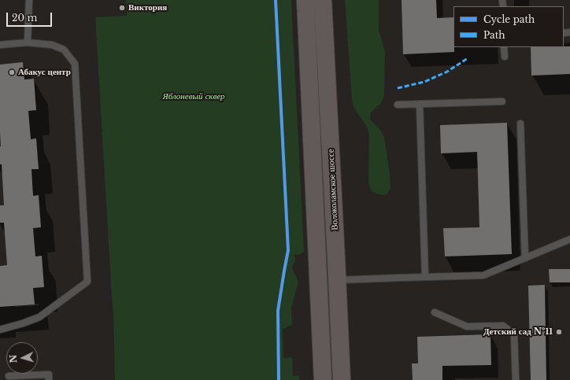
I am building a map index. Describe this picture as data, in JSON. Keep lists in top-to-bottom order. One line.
{"streets":{"main road":["Волоколамское шоссе"]},"parks":["Яблоневый сквер"],"places":["Виктория","Абакус центр","Детский сад №11"],"legend":["Cycle path","Path"],"scale_bar":"20 m","north":"left"}
